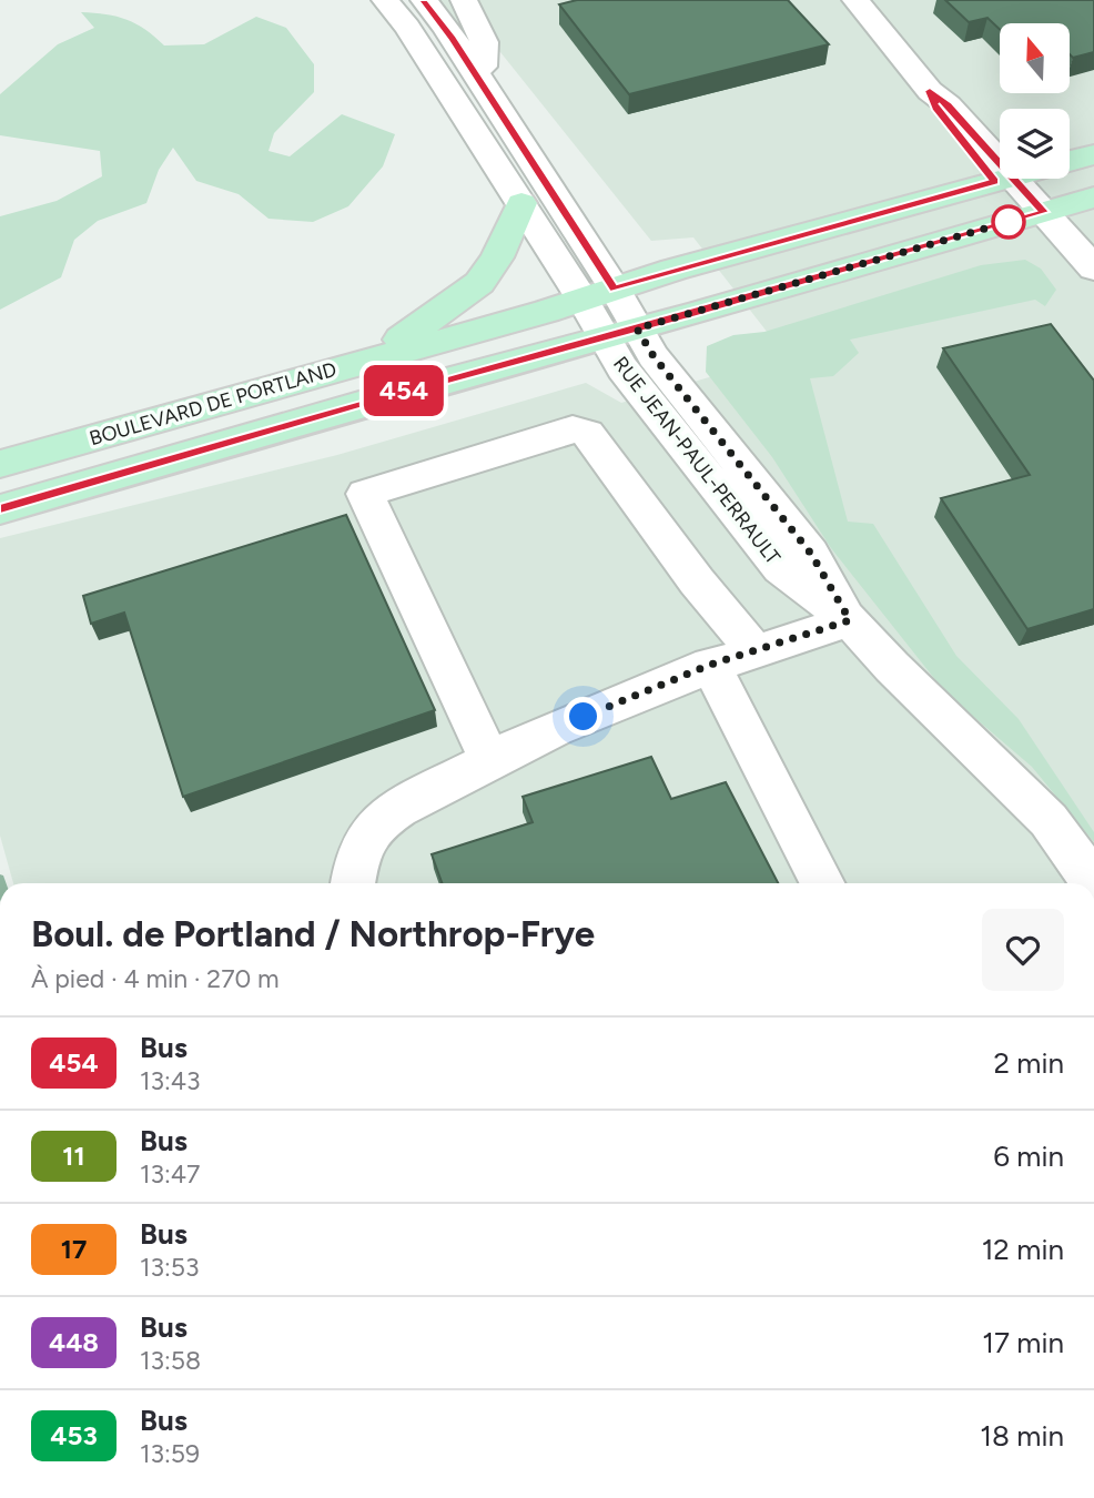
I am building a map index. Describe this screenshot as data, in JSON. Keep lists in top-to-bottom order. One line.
{"streets":{"main road":["BOULEVARD DE PORTLAND"],"street":["RUE JEAN-PAUL-PERRAULT"]},"crossings":[["BOULEVARD DE PORTLAND","RUE JEAN-PAUL-PERRAULT"]],"lines":["bus line 454"],"north":"top","page":{"on_map":"454","heading":["Boul. de Portland / Northrop-Frye","À pied · 4 min · 270 m"],"list":[{"mark":"454","name":"Bus","note":"13:43","value":"2 min"},{"mark":"11","name":"Bus","note":"13:47","value":"6 min"},{"mark":"17","name":"Bus","note":"13:53","value":"12 min"},{"mark":"448","name":"Bus","note":"13:58","value":"17 min"},{"mark":"453","name":"Bus","note":"13:59","value":"18 min"}]}}
